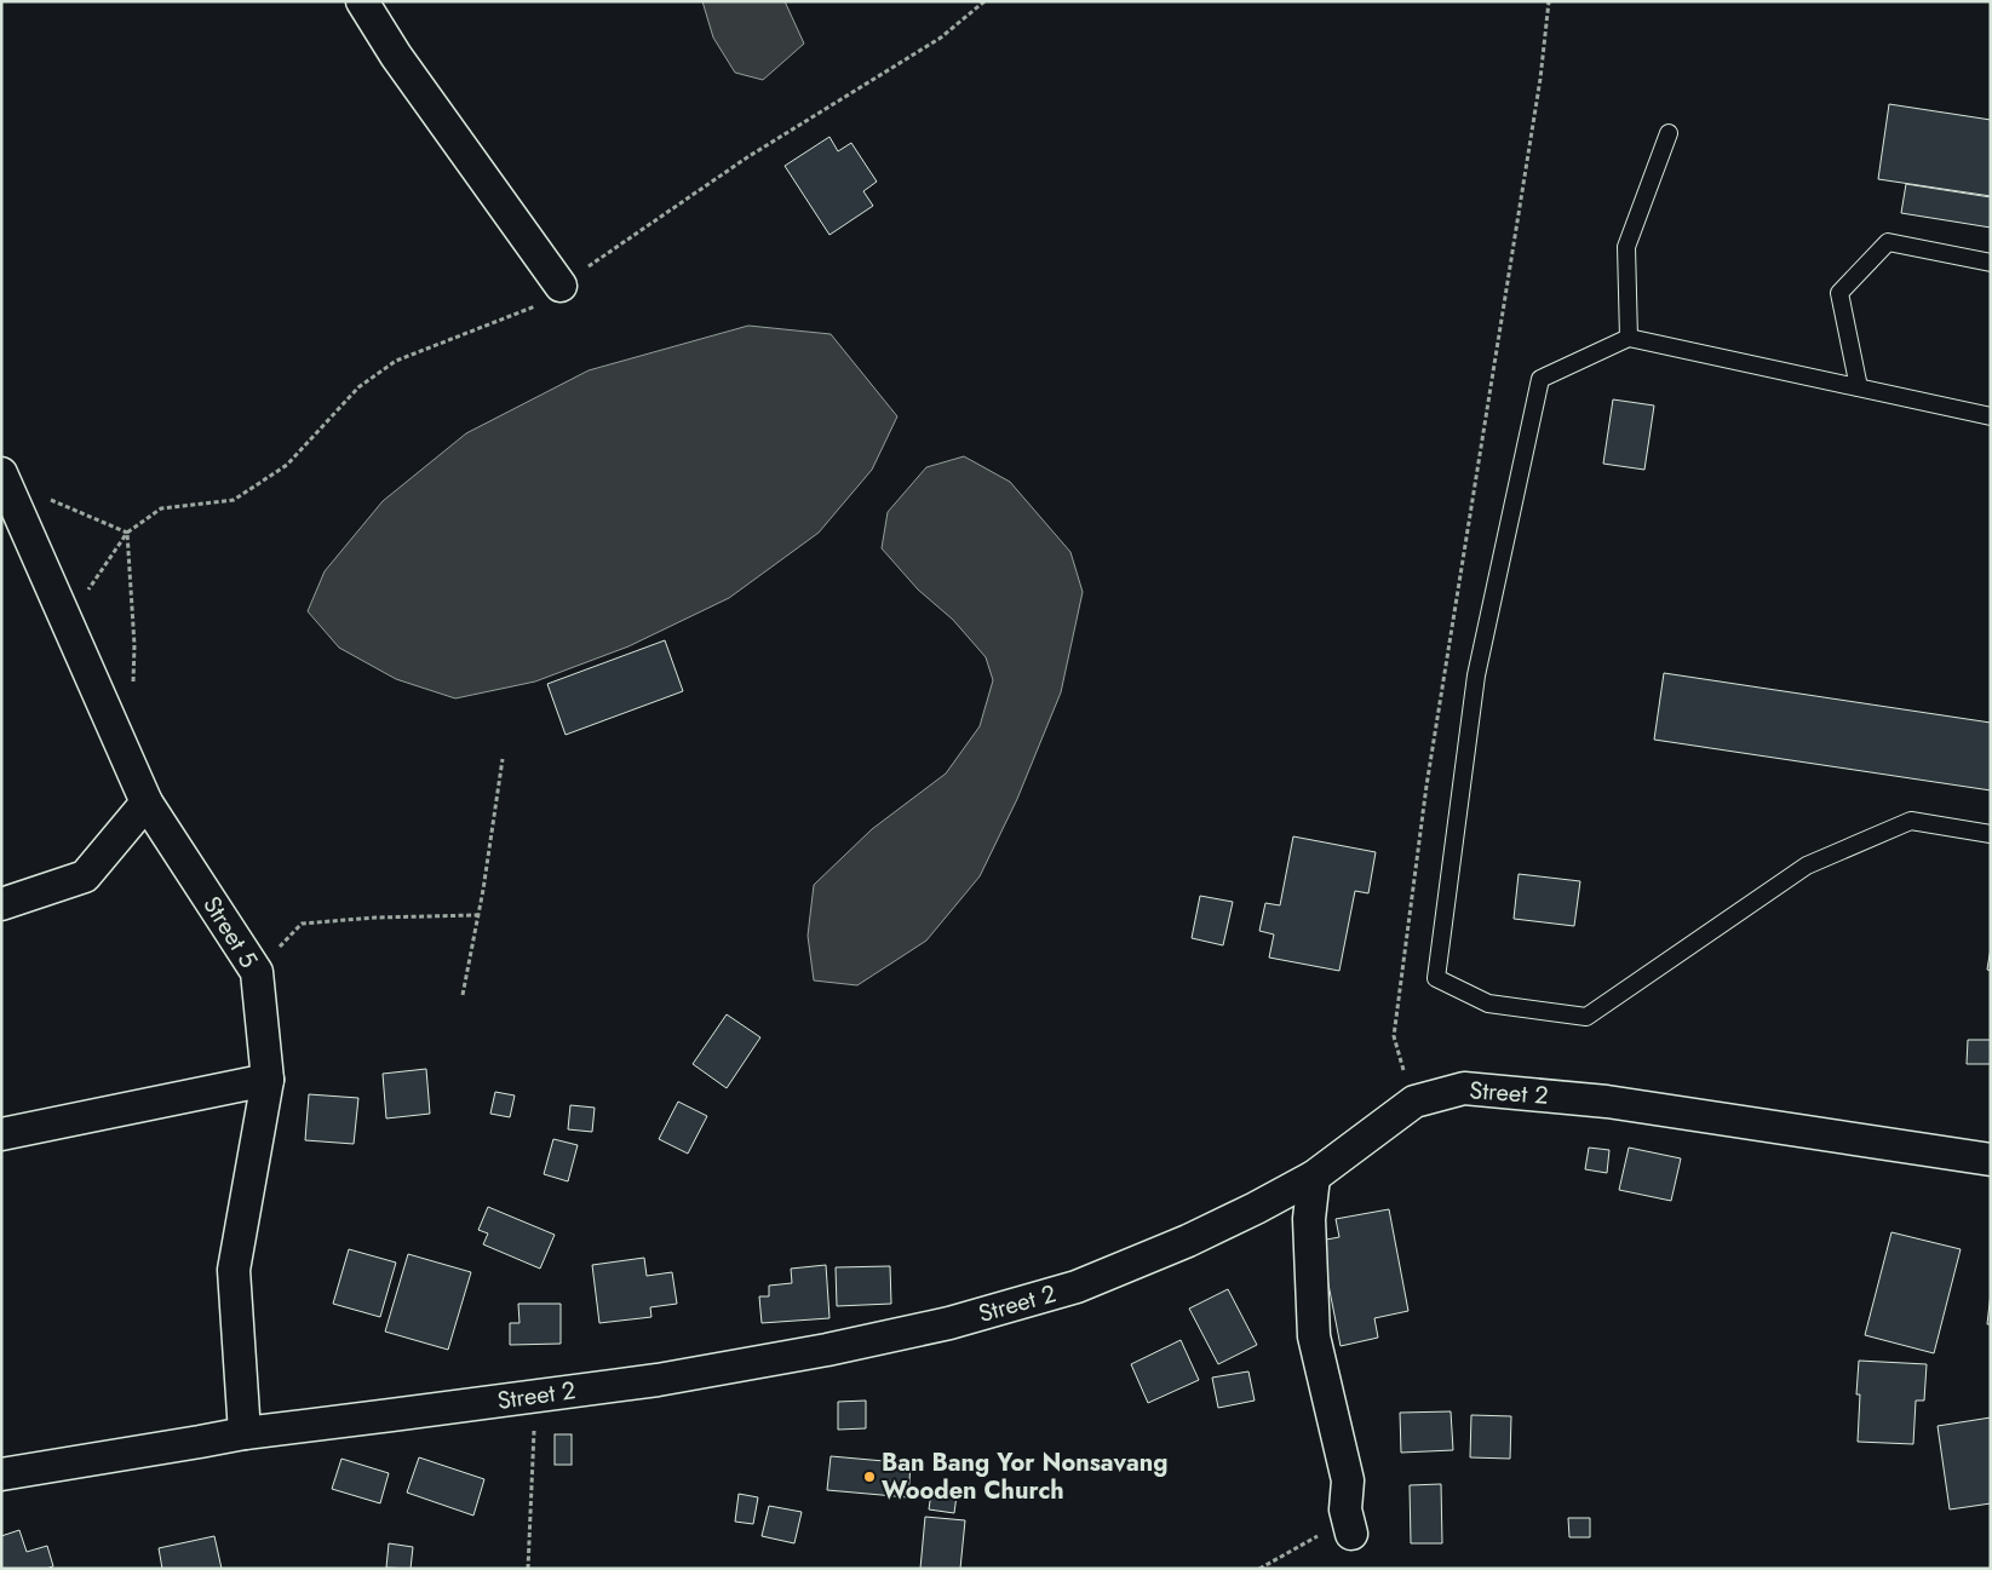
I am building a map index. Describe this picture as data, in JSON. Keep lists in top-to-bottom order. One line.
{"streets":{"street":["Street 5","Street 2"]},"crossings":[["Street 5","Street 2"]],"places":["Ban Bang Yor Nonsavang Wooden Church"]}
